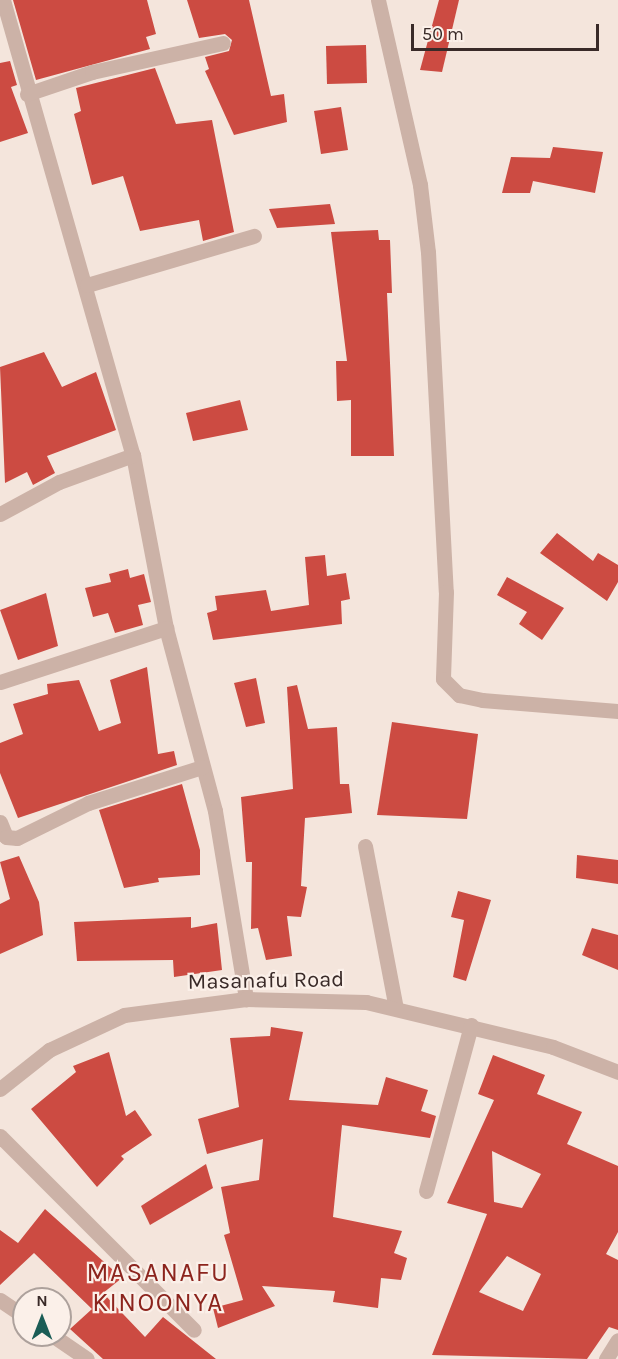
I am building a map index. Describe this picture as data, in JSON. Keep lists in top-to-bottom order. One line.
{"streets":{"street":["Masanafu Road"]},"districts":["MASANAFU KINOONYA"],"scale_bar":"50 m","north":"top"}
